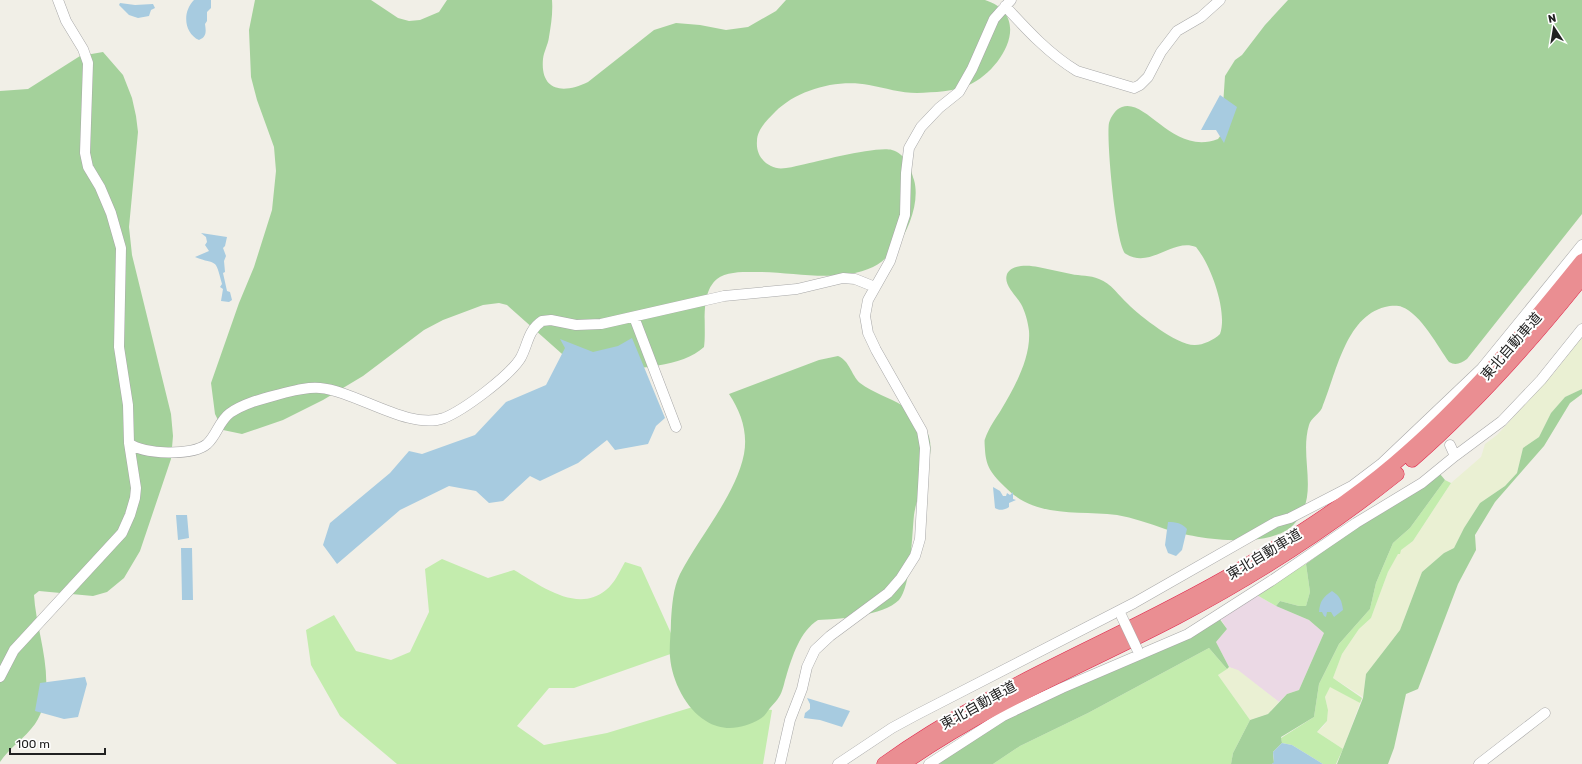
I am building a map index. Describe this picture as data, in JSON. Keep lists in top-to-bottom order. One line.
{"streets":{"highway":["東北自動車道"]},"scale_bar":"100 m","north":"top"}
